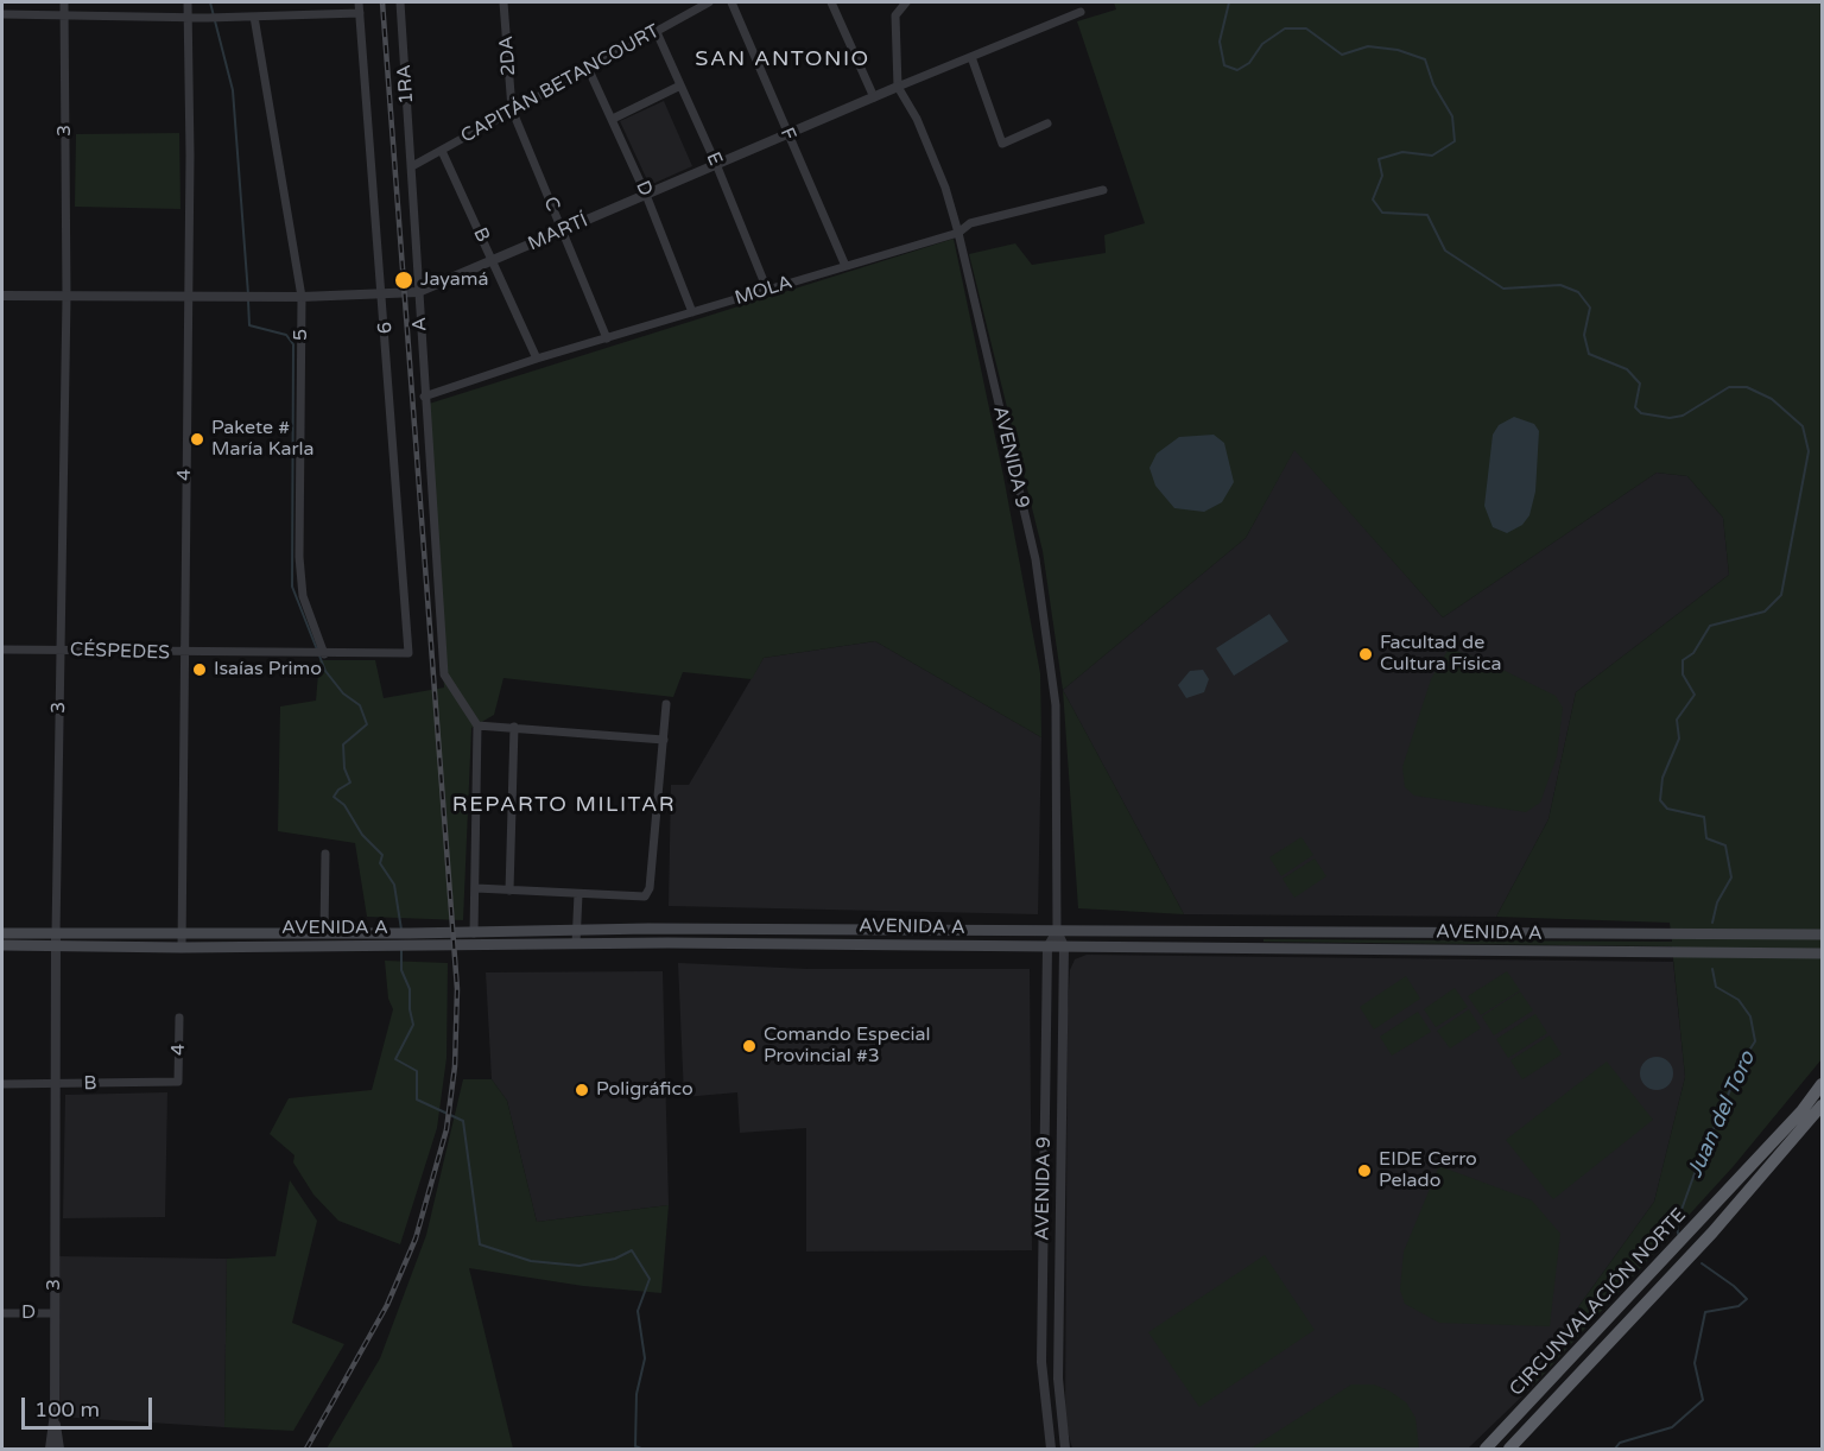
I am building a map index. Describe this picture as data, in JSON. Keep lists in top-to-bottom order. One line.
{"streets":{"highway":["CIRCUNVALACIÓN NORTE"],"main road":["AVENIDA A"],"street":["2DA","1RA","CAPITÁN BETANCOURT","3","F","E","D","C","MARTÍ","B","MOLA","A","6","5","AVENIDA 9","4","CÉSPEDES"]},"crossings":[["2DA","CAPITÁN BETANCOURT"],["2DA","C"],["1RA","CAPITÁN BETANCOURT"],["1RA","A"],["CAPITÁN BETANCOURT","E"],["CAPITÁN BETANCOURT","D"],["CAPITÁN BETANCOURT","C"],["CAPITÁN BETANCOURT","B"],["CAPITÁN BETANCOURT","A"],["3","D"],["3","MARTÍ"],["3","B"],["3","CÉSPEDES"],["3","AVENIDA A"],["F","MARTÍ"],["F","MOLA"],["E","MARTÍ"],["E","MOLA"],["D","MARTÍ"],["D","MOLA"],["C","MARTÍ"],["C","MOLA"],["MARTÍ","B"],["MARTÍ","A"],["MARTÍ","6"],["MARTÍ","5"],["MARTÍ","AVENIDA 9"],["MARTÍ","4"],["B","MOLA"],["B","4"],["MOLA","A"],["MOLA","AVENIDA 9"],["6","CÉSPEDES"],["5","CÉSPEDES"],["AVENIDA 9","AVENIDA A"],["4","CÉSPEDES"],["4","AVENIDA A"]],"districts":["SAN ANTONIO","REPARTO MILITAR"],"water":["Juan del Toro"],"places":["Jayamá","Pakete # María Karla","Facultad de Cultura Física","Isaías Primo","Comando Especial Provincial #3","Poligráfico","EIDE Cerro Pelado"],"scale_bar":"100 m"}
